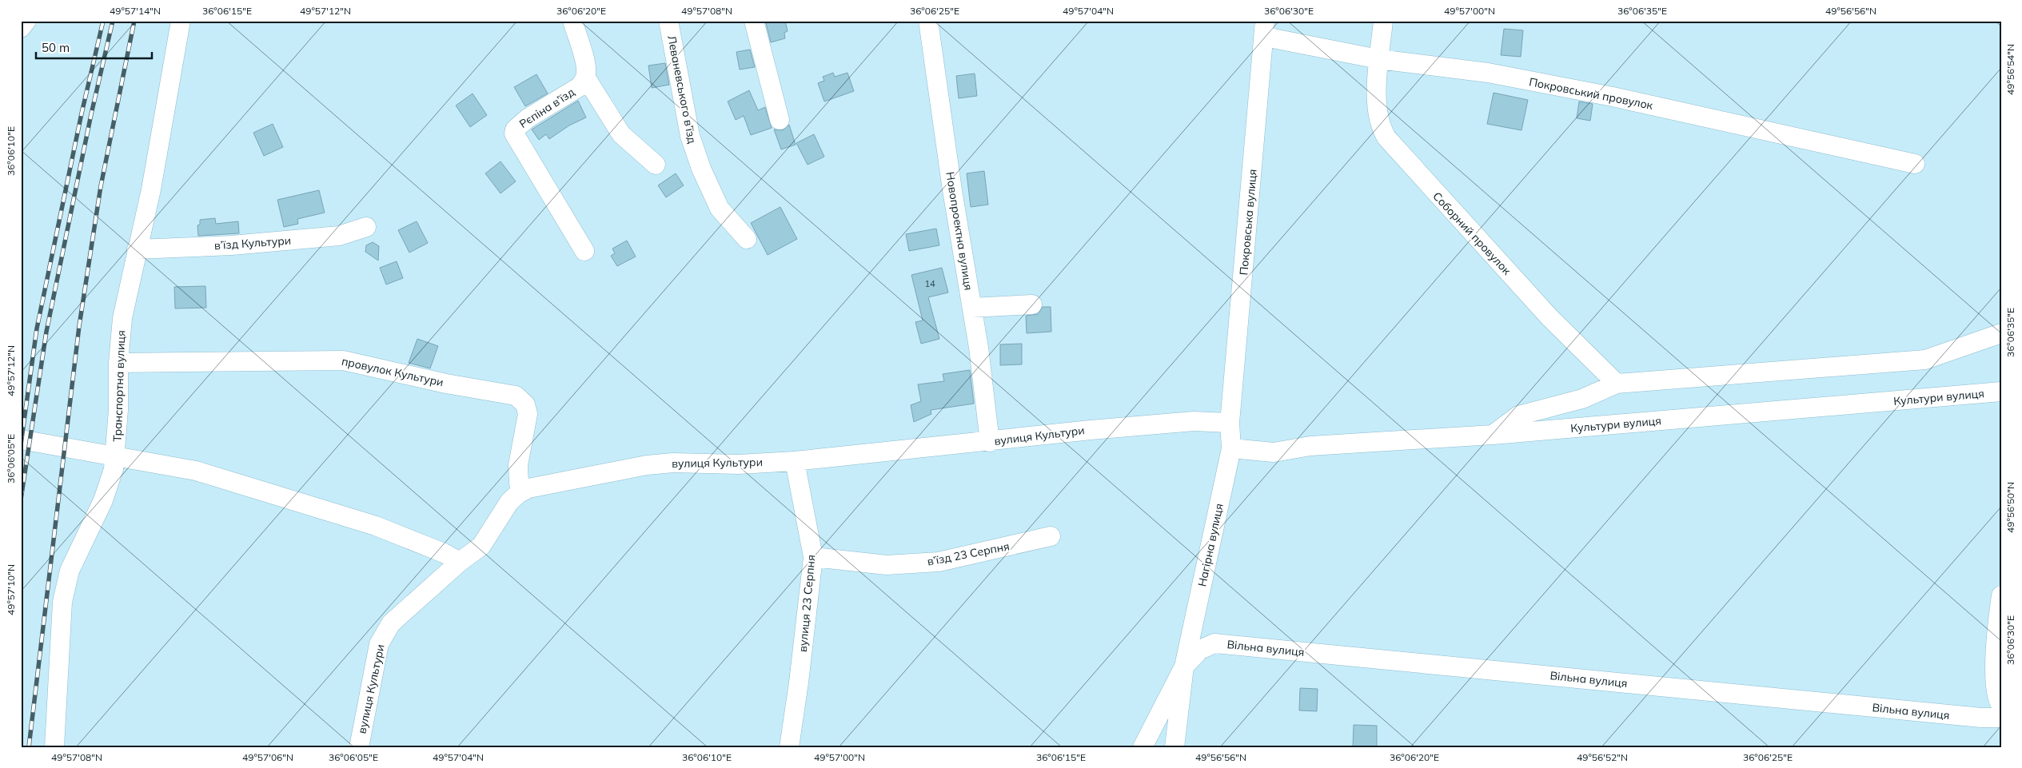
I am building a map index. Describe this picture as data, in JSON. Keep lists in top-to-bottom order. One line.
{"streets":{"street":["Леваневського в’їзд","Покровський провулок","Рєпіна в’їзд","Покровська вулиця","Новопроектна вулиця","Соборний провулок","в’їзд Культури","провулок Культури","Транспортна вулиця","Культури вулиця","вулиця Культури","Нагірна вулиця","в’їзд 23 Серпня","вулиця 23 Серпня","Вільна вулиця"]},"crossings":[["Покровський провулок","Покровська вулиця"],["Покровський провулок","Соборний провулок"],["Покровська вулиця","вулиця Культури"],["Покровська вулиця","Нагірна вулиця"],["Новопроектна вулиця","вулиця Культури"],["в’їзд Культури","Транспортна вулиця"],["провулок Культури","Транспортна вулиця"],["провулок Культури","вулиця Культури"],["Культури вулиця","Нагірна вулиця"],["вулиця Культури","Нагірна вулиця"],["вулиця Культури","вулиця 23 Серпня"],["Нагірна вулиця","Вільна вулиця"],["в’їзд 23 Серпня","вулиця 23 Серпня"]],"house_numbers":["14"],"scale_bar":"50 m","coordinates":["49°57'14\"N","36°06'15\"E","49°57'12\"N","36°06'20\"E","49°57'08\"N","36°06'25\"E","49°57'04\"N","36°06'30\"E","49°57'00\"N","36°06'35\"E","49°56'56\"N","49°56'54\"N","36°06'10\"E","36°06'05\"E","49°56'50\"N","49°57'10\"N","49°57'06\"N","49°56'52\"N"]}
